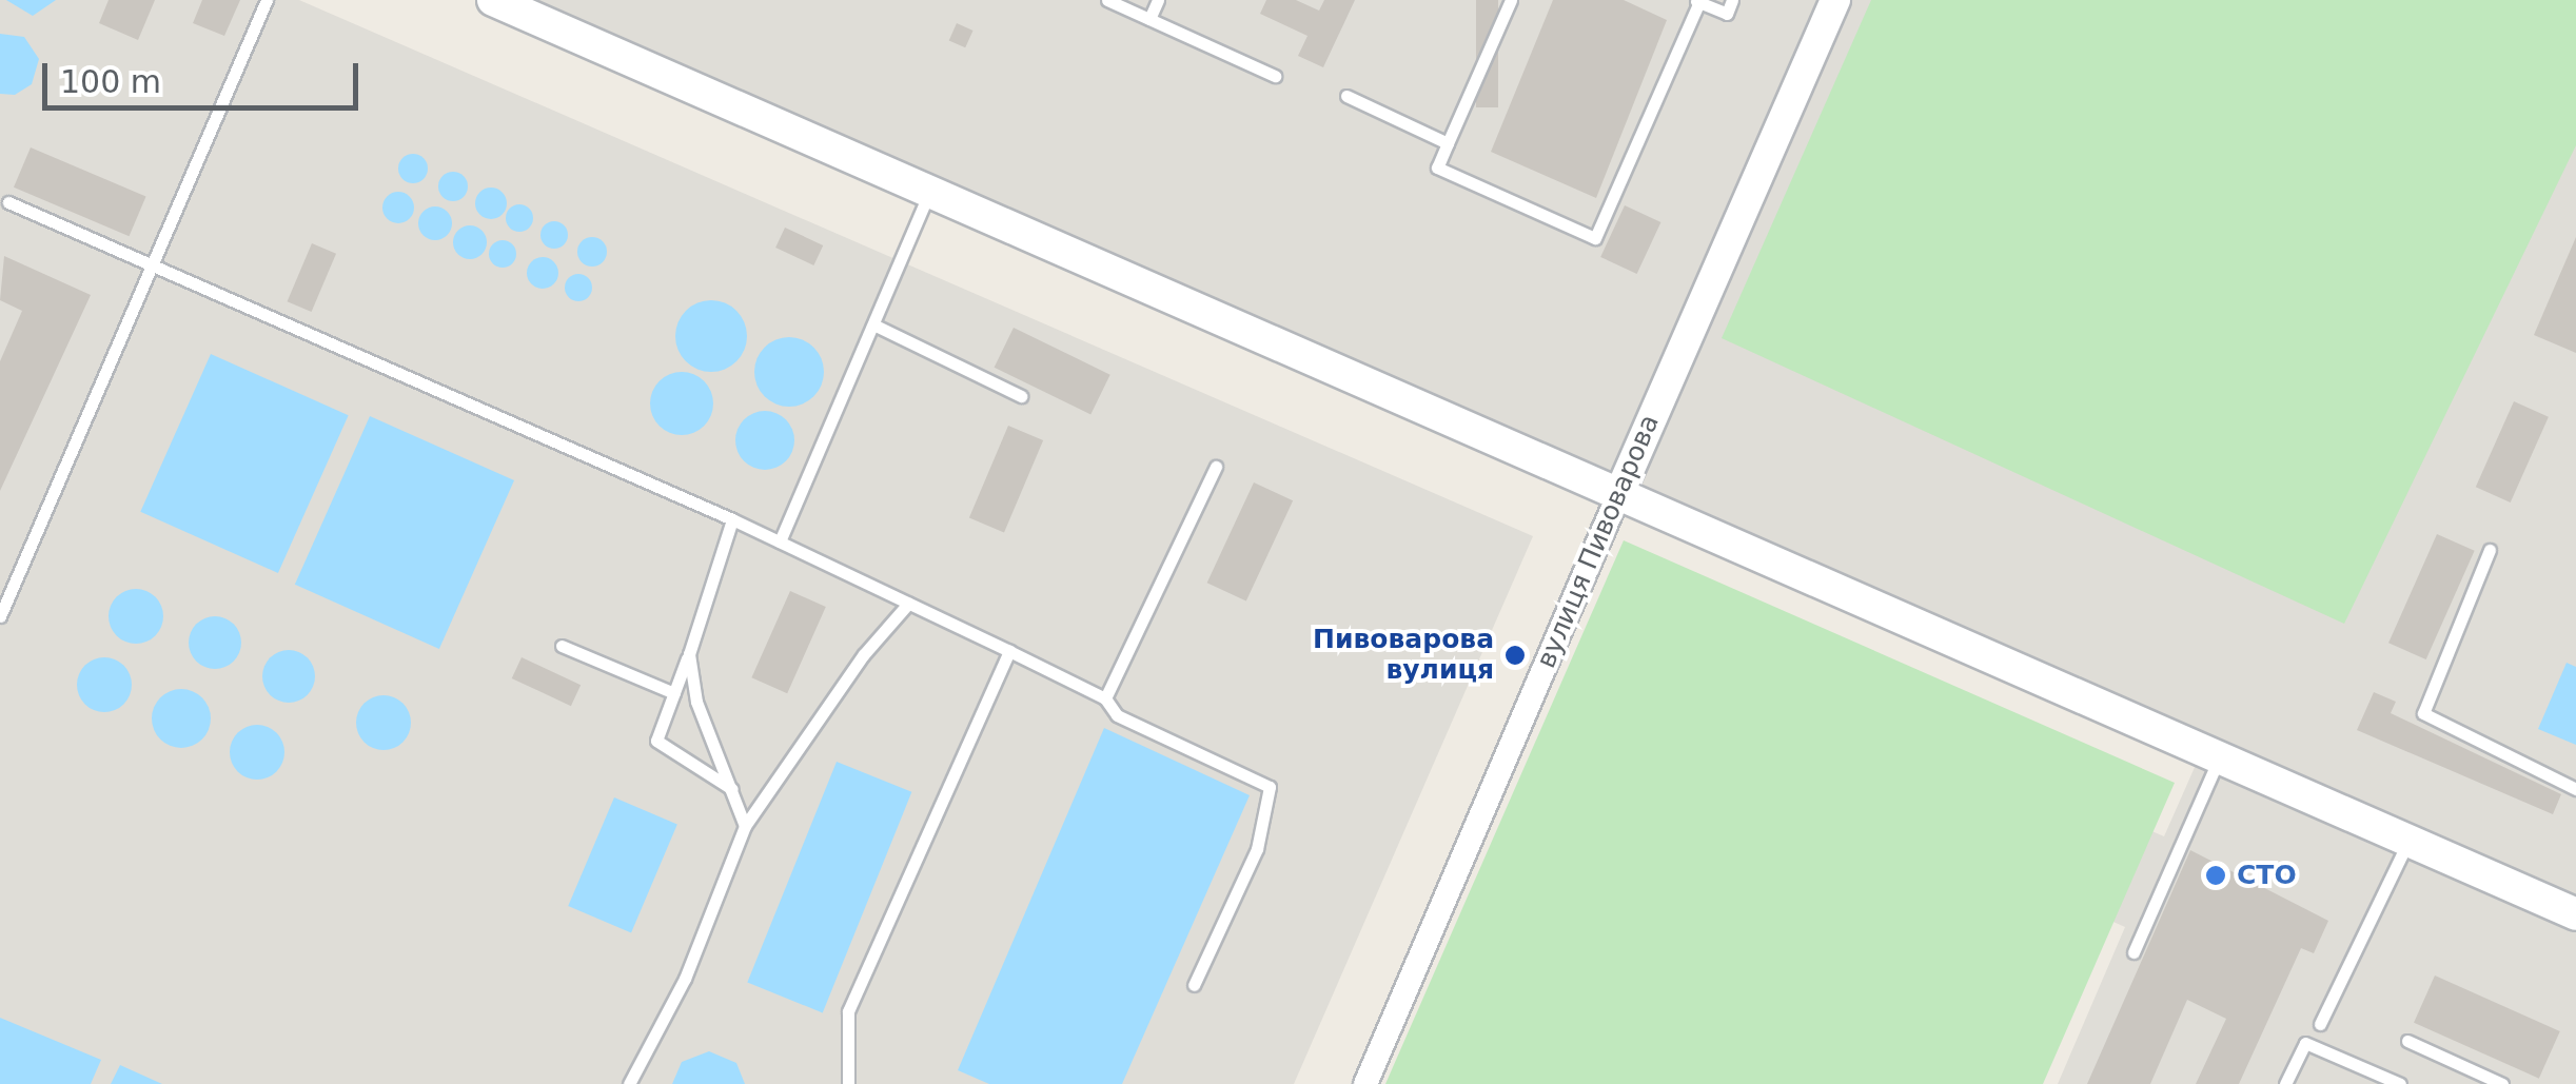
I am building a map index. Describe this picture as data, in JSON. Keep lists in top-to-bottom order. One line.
{"streets":{"street":["вулиця Пивоварова"]},"places":["Пивоварова вулиця","СТО"],"scale_bar":"100 m"}
